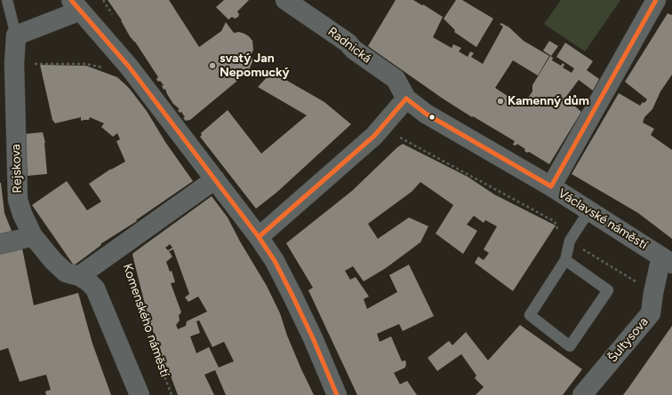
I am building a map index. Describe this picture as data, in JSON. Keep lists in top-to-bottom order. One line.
{"streets":{"street":["Radnická","Rejskova","Václavské náměstí","Komenského náměstí","Šultysova"]},"crossings":[["Radnická","Václavské náměstí"],["Rejskova","Komenského náměstí"],["Václavské náměstí","Šultysova"]],"places":["svatý Jan Nepomucký","Kamenný dům"]}
